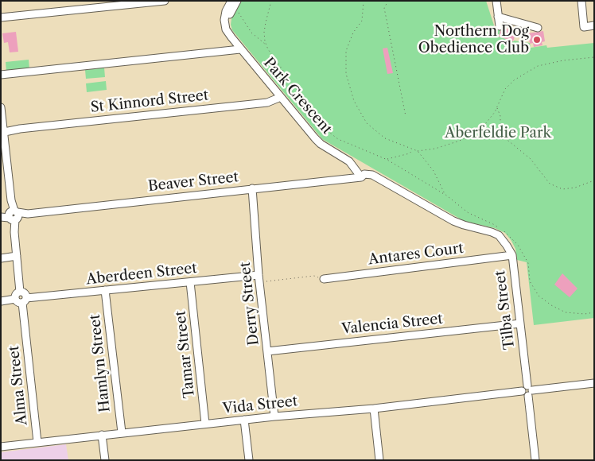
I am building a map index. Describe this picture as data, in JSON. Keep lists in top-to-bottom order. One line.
{"streets":{"street":["Park Crescent","St Kinnord Street","Beaver Street","Antares Court","Aberdeen Street","Derry Street","Tilba Street","Valencia Street","Tamar Street","Hamlyn Street","Alma Street","Vida Street"]},"crossings":[["Park Crescent","St Kinnord Street"],["Park Crescent","Beaver Street"],["Park Crescent","Tilba Street"],["Beaver Street","Derry Street"],["Beaver Street","Tilba Street"],["Antares Court","Tilba Street"],["Aberdeen Street","Derry Street"],["Aberdeen Street","Tamar Street"],["Aberdeen Street","Hamlyn Street"],["Aberdeen Street","Alma Street"],["Derry Street","Valencia Street"],["Derry Street","Vida Street"],["Tilba Street","Valencia Street"],["Tilba Street","Vida Street"],["Tamar Street","Vida Street"],["Hamlyn Street","Vida Street"],["Alma Street","Vida Street"]],"parks":["Aberfeldie Park"],"places":["Northern Dog Obedience Club"]}
